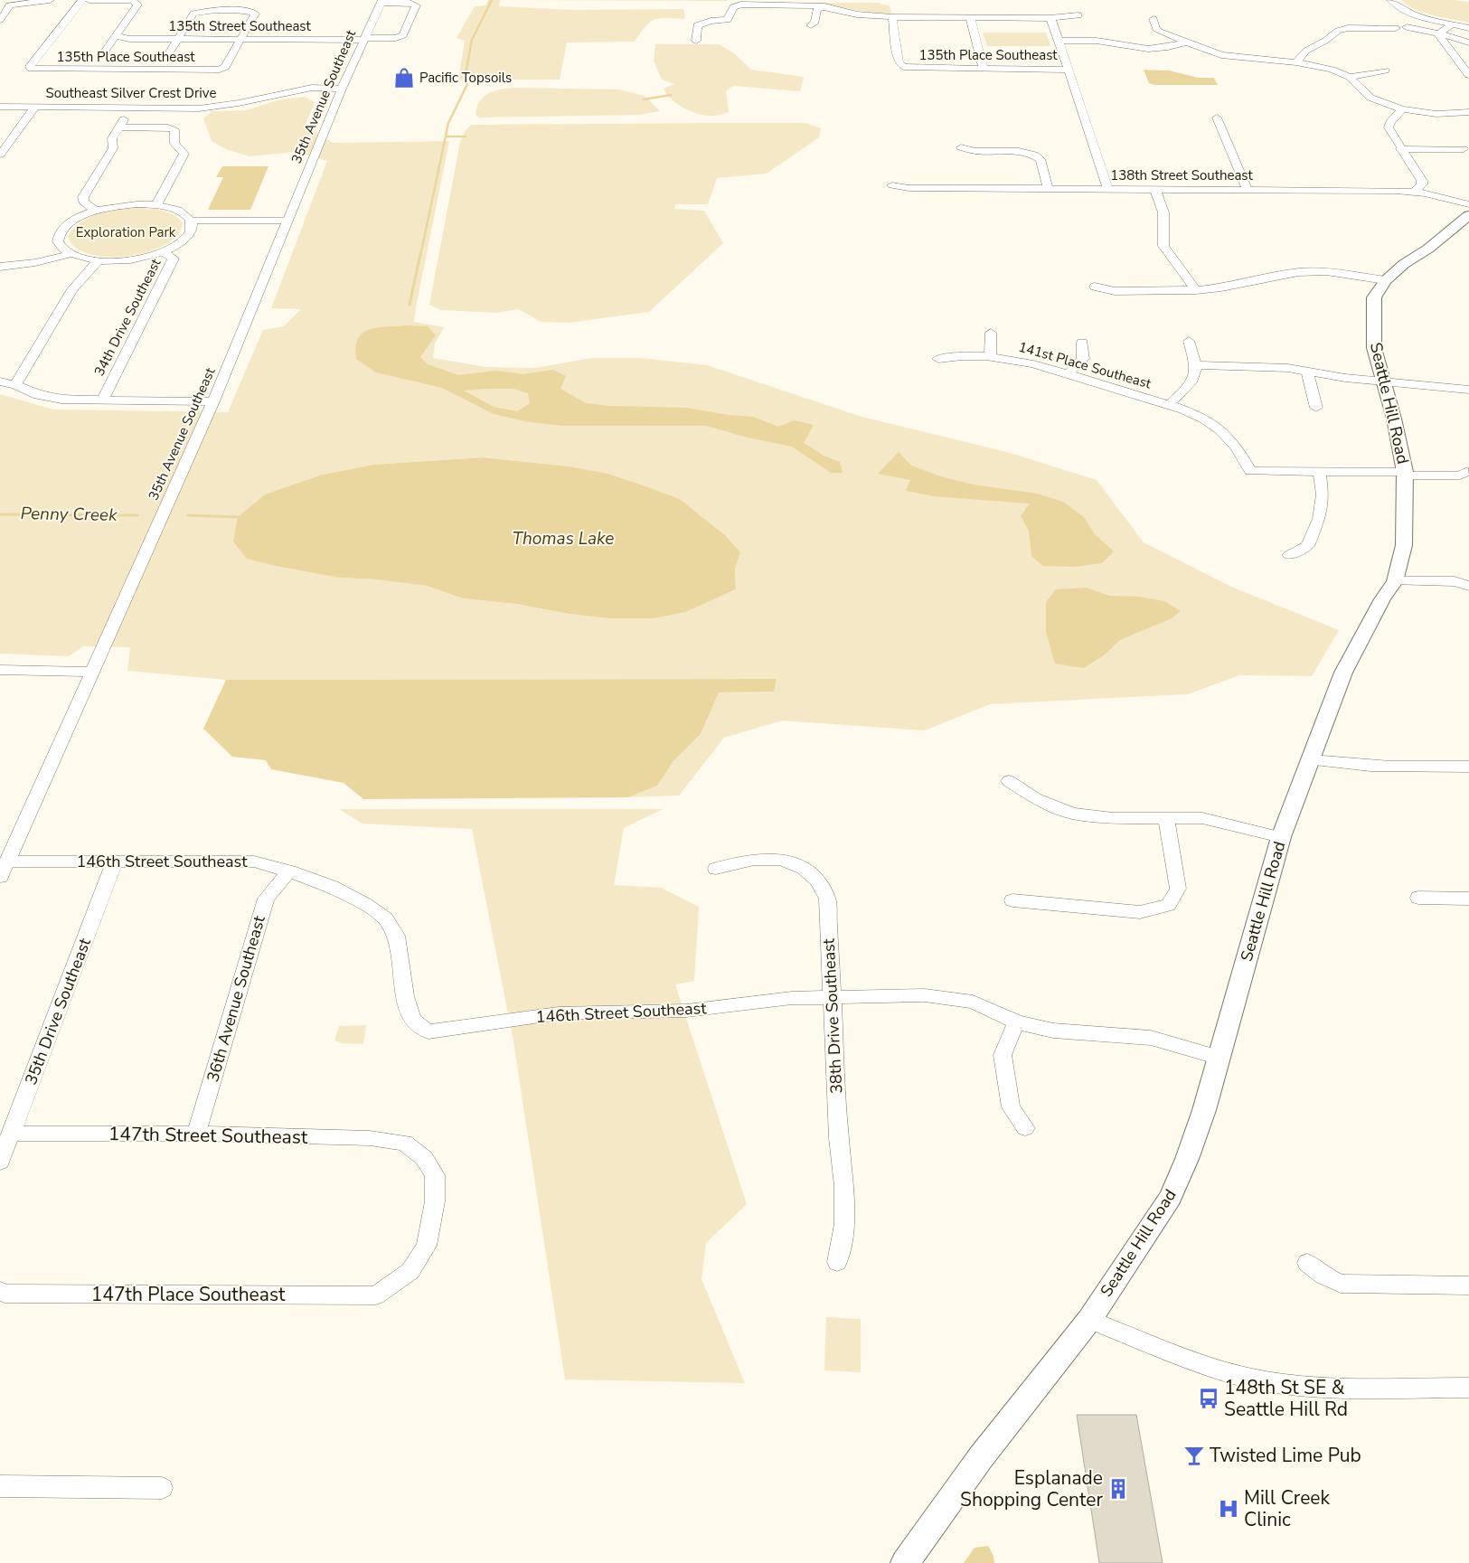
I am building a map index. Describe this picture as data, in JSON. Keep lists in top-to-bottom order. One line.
{"streets":{"main road":["Seattle Hill Road"],"street":["135th Street Southeast","135th Place Southeast","Southeast Silver Crest Drive","35th Avenue Southeast","138th Street Southeast","34th Drive Southeast","141st Place Southeast","146th Street Southeast","36th Avenue Southeast","35th Drive Southeast","38th Drive Southeast","147th Street Southeast","147th Place Southeast"]},"crossings":[["135th Street Southeast","135th Place Southeast"],["135th Street Southeast","35th Avenue Southeast"],["Southeast Silver Crest Drive","35th Avenue Southeast"],["35th Avenue Southeast","146th Street Southeast"],["138th Street Southeast","Seattle Hill Road"],["Seattle Hill Road","146th Street Southeast"],["146th Street Southeast","36th Avenue Southeast"],["146th Street Southeast","35th Drive Southeast"],["146th Street Southeast","38th Drive Southeast"],["36th Avenue Southeast","147th Street Southeast"],["35th Drive Southeast","147th Street Southeast"],["147th Street Southeast","147th Place Southeast"]],"water":["Penny Creek","Thomas Lake"],"parks":["Exploration Park"],"places":{"shop":["Pacific Topsoils"],"bus stop":["148th St SE & Seattle Hill Rd"],"bar":["Twisted Lime Pub"],"building":["Esplanade Shopping Center"],"hospital":["Mill Creek Clinic"]}}
